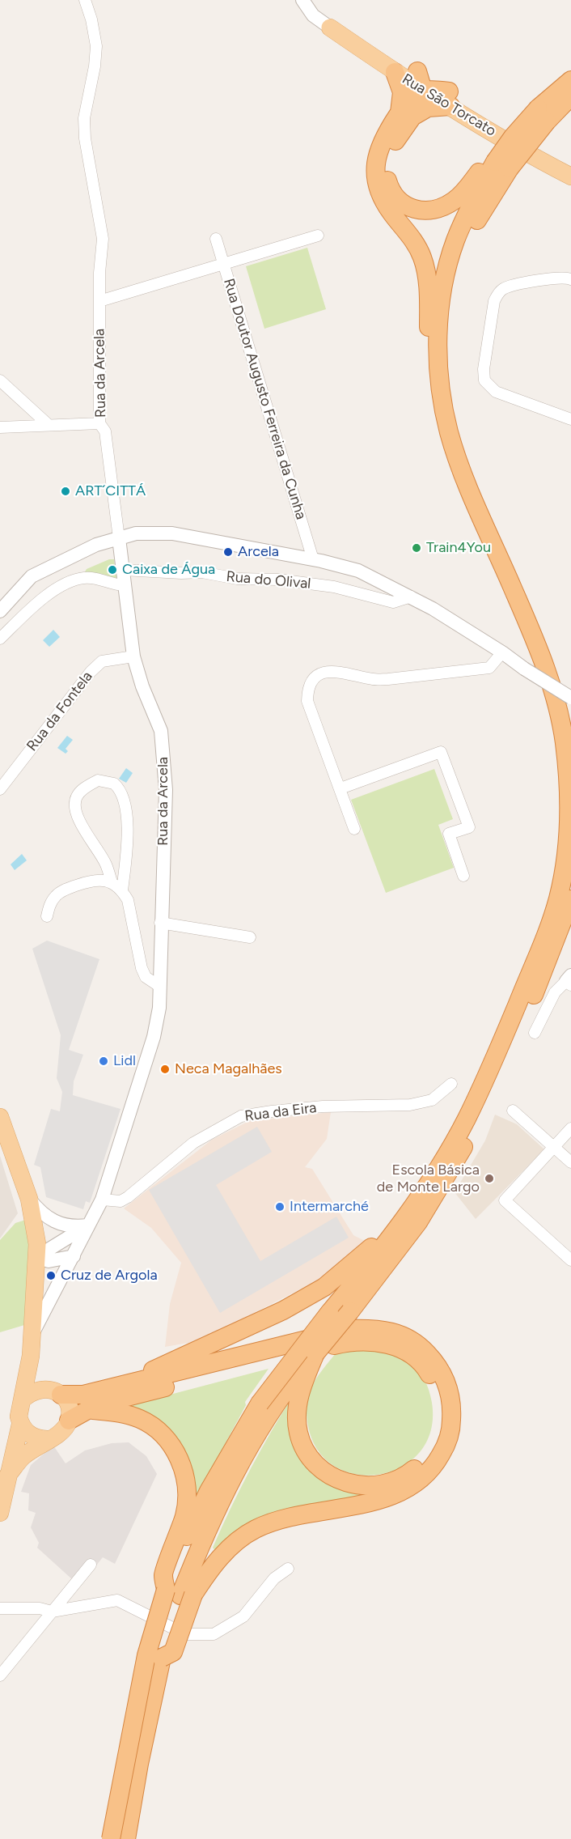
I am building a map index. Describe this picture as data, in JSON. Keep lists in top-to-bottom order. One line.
{"streets":{"main road":["Rua São Torcato"],"street":["Rua da Arcela","Rua Doutor Augusto Ferreira da Cunha","Rua do Olival","Rua da Fontela","Rua da Eira"]},"crossings":[["Rua da Arcela","Rua do Olival"],["Rua da Arcela","Rua da Fontela"],["Rua da Arcela","Rua da Eira"]],"places":["ART´CITTÁ","Train4You","Arcela","Caixa de Água","Lidl","Neca Magalhães","Escola Básica de Monte Largo","Intermarché","Cruz de Argola"]}
